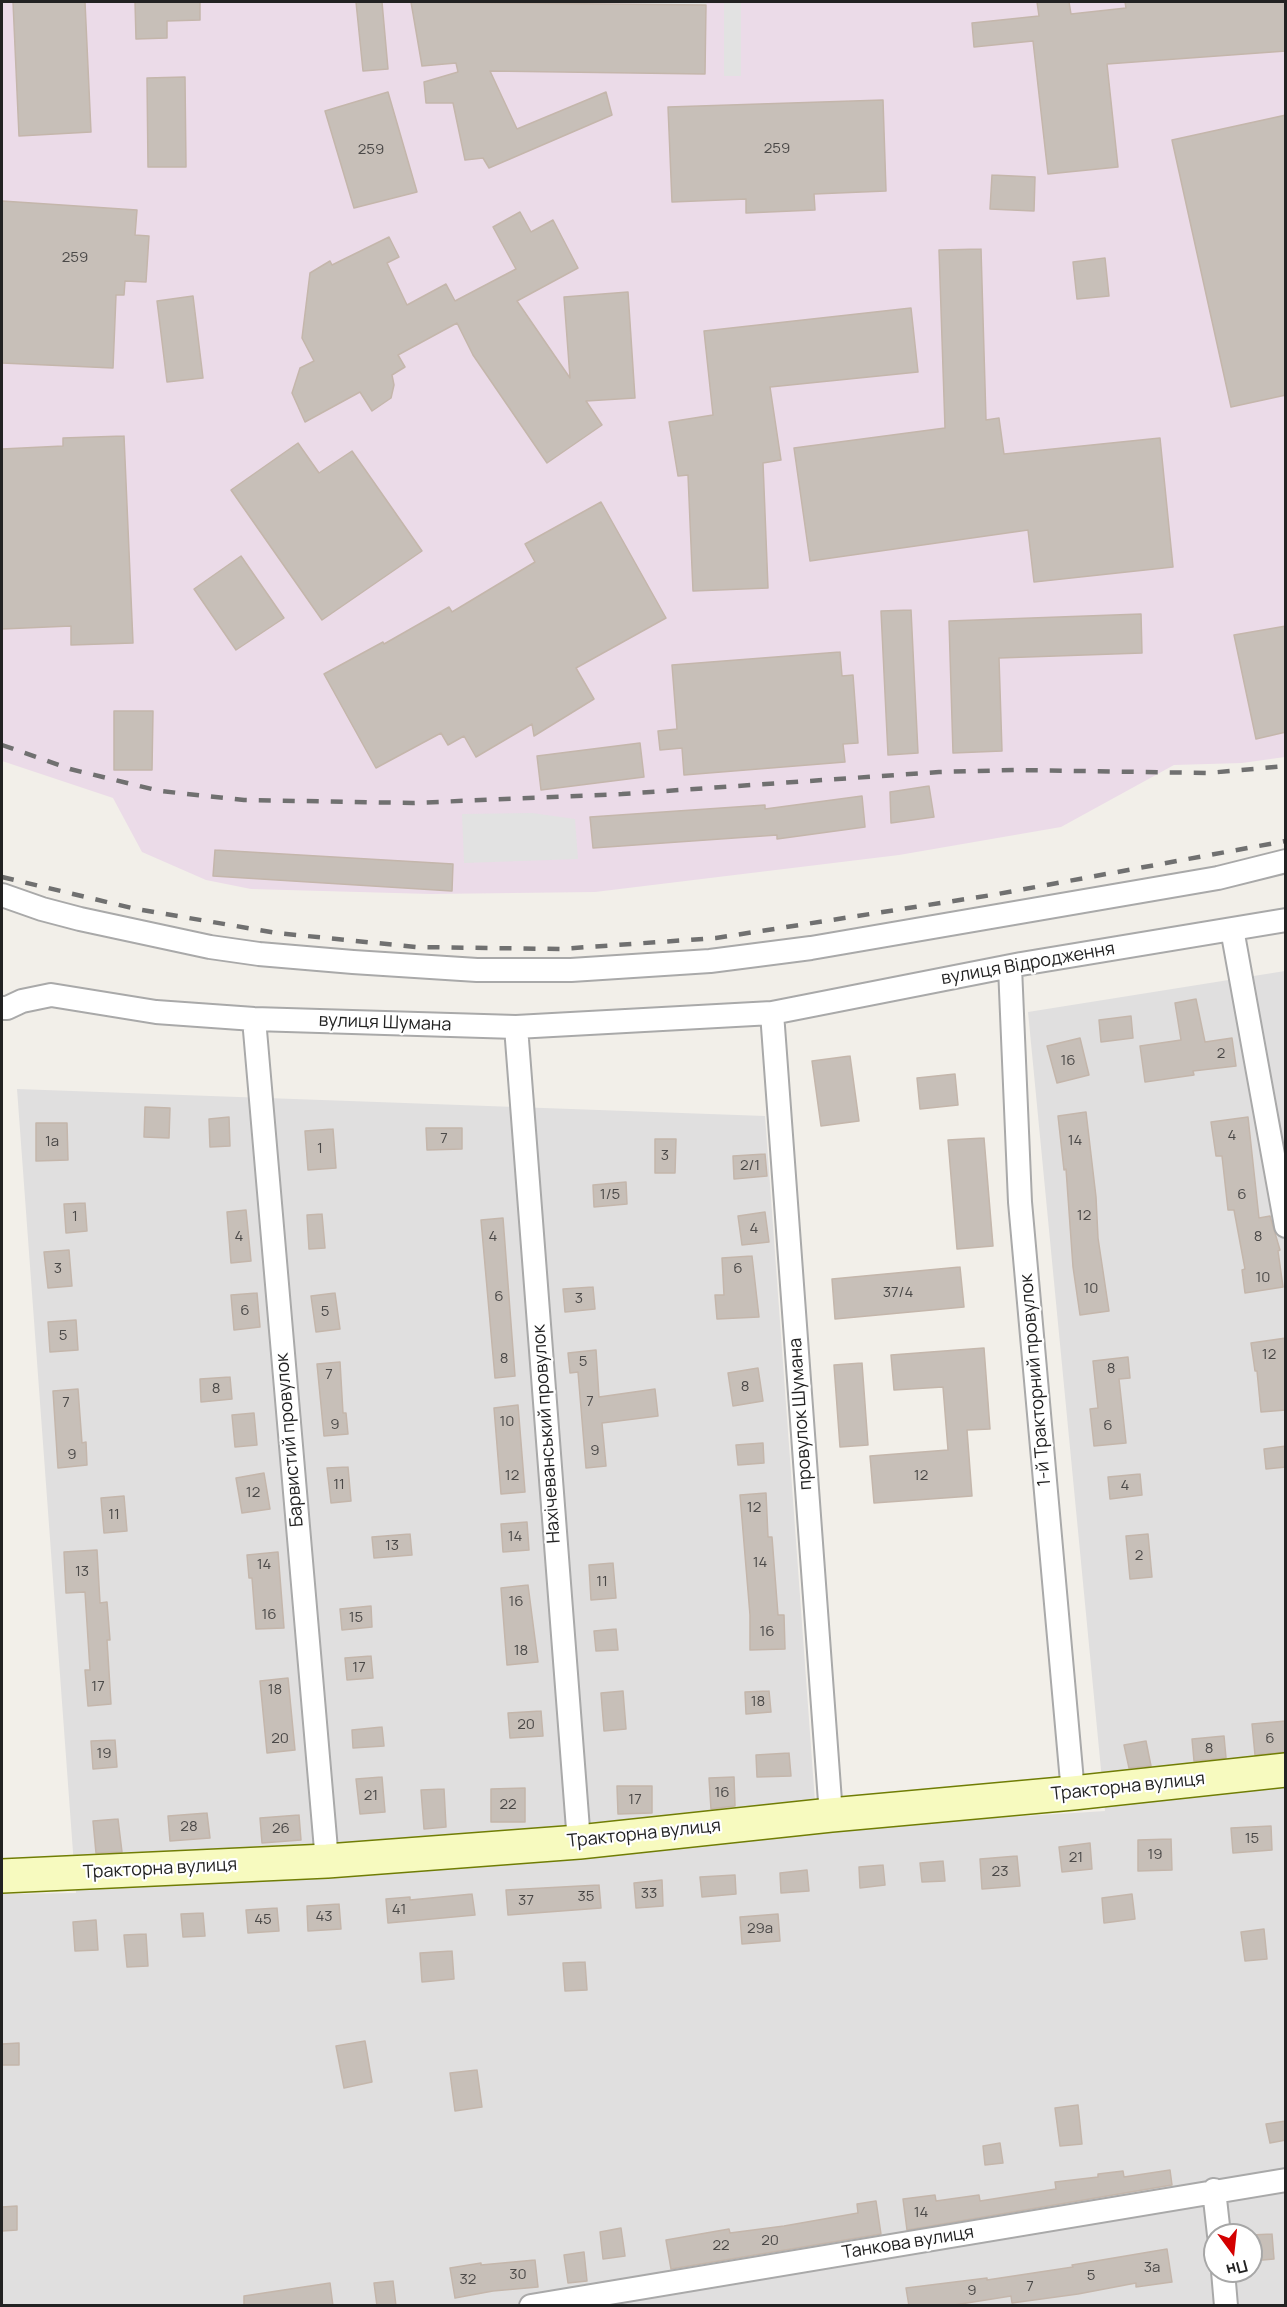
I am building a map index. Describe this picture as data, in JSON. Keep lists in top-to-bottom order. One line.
{"streets":{"street":["вулиця Відродження","вулиця Шумана","1-й Тракторний провулок","провулок Шумана","Нахічеванський провулок","Барвистий провулок","Тракторна вулиця","Танкова вулиця"]},"crossings":[["вулиця Відродження","вулиця Шумана"],["вулиця Відродження","1-й Тракторний провулок"],["вулиця Відродження","провулок Шумана"],["вулиця Шумана","провулок Шумана"],["вулиця Шумана","Нахічеванський провулок"],["вулиця Шумана","Барвистий провулок"],["1-й Тракторний провулок","Тракторна вулиця"],["провулок Шумана","Тракторна вулиця"],["Нахічеванський провулок","Тракторна вулиця"],["Барвистий провулок","Тракторна вулиця"]],"house_numbers":["259","259","259","2","16","4","7","14","1а","1","3","2/1","1/5","6","12","1","4","4","4","8","3","6","10","10","37/4","6","3","6","5","5","12","8","5","8","7","8","8","7","7","10","9","6","9","9","12","12","11","4","12","12","11","14","13","2","14","14","13","11","16","16","15","16","18","17","17","18","18","20","20","6","8","19","16","21","17","22","28","26","15","19","21","23","33","35","37","41","43","45","29а","14","20","22","3а","30","5","32","7","9"],"north":"bottom"}
